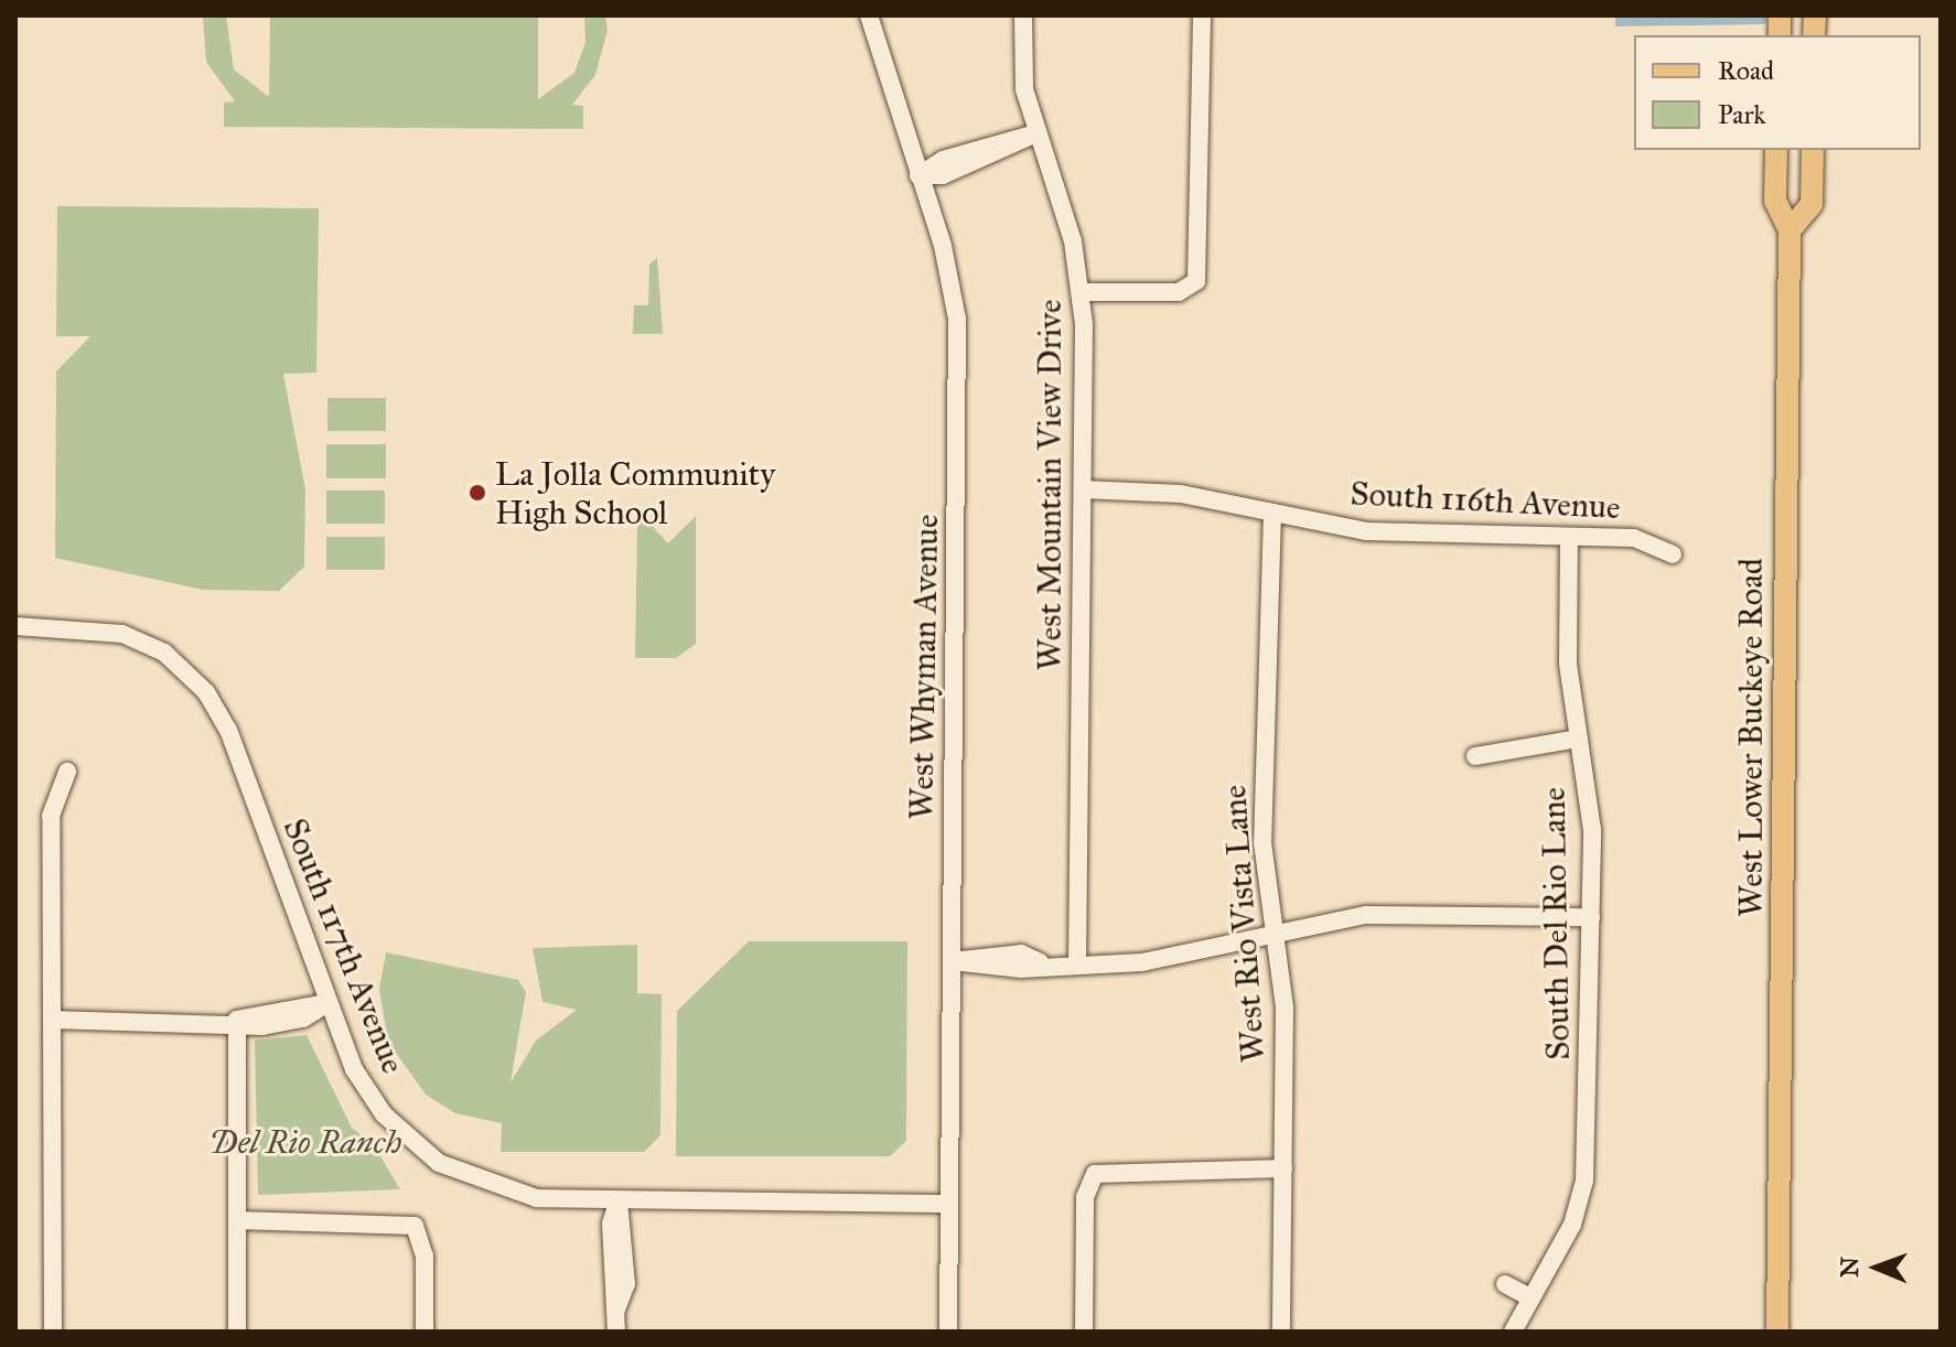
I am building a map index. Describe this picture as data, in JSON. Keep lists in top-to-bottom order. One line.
{"streets":{"main road":["West Lower Buckeye Road"],"street":["West Mountain View Drive","South 116th Avenue","West Whyman Avenue","West Rio Vista Lane","South Del Rio Lane","South 117th Avenue"]},"crossings":[["West Mountain View Drive","South 116th Avenue"],["South 116th Avenue","West Rio Vista Lane"],["South 116th Avenue","South Del Rio Lane"],["West Whyman Avenue","South 117th Avenue"]],"parks":["Del Rio Ranch"],"places":["La Jolla Community High School"],"legend":["Road","Park"],"north":"left"}
